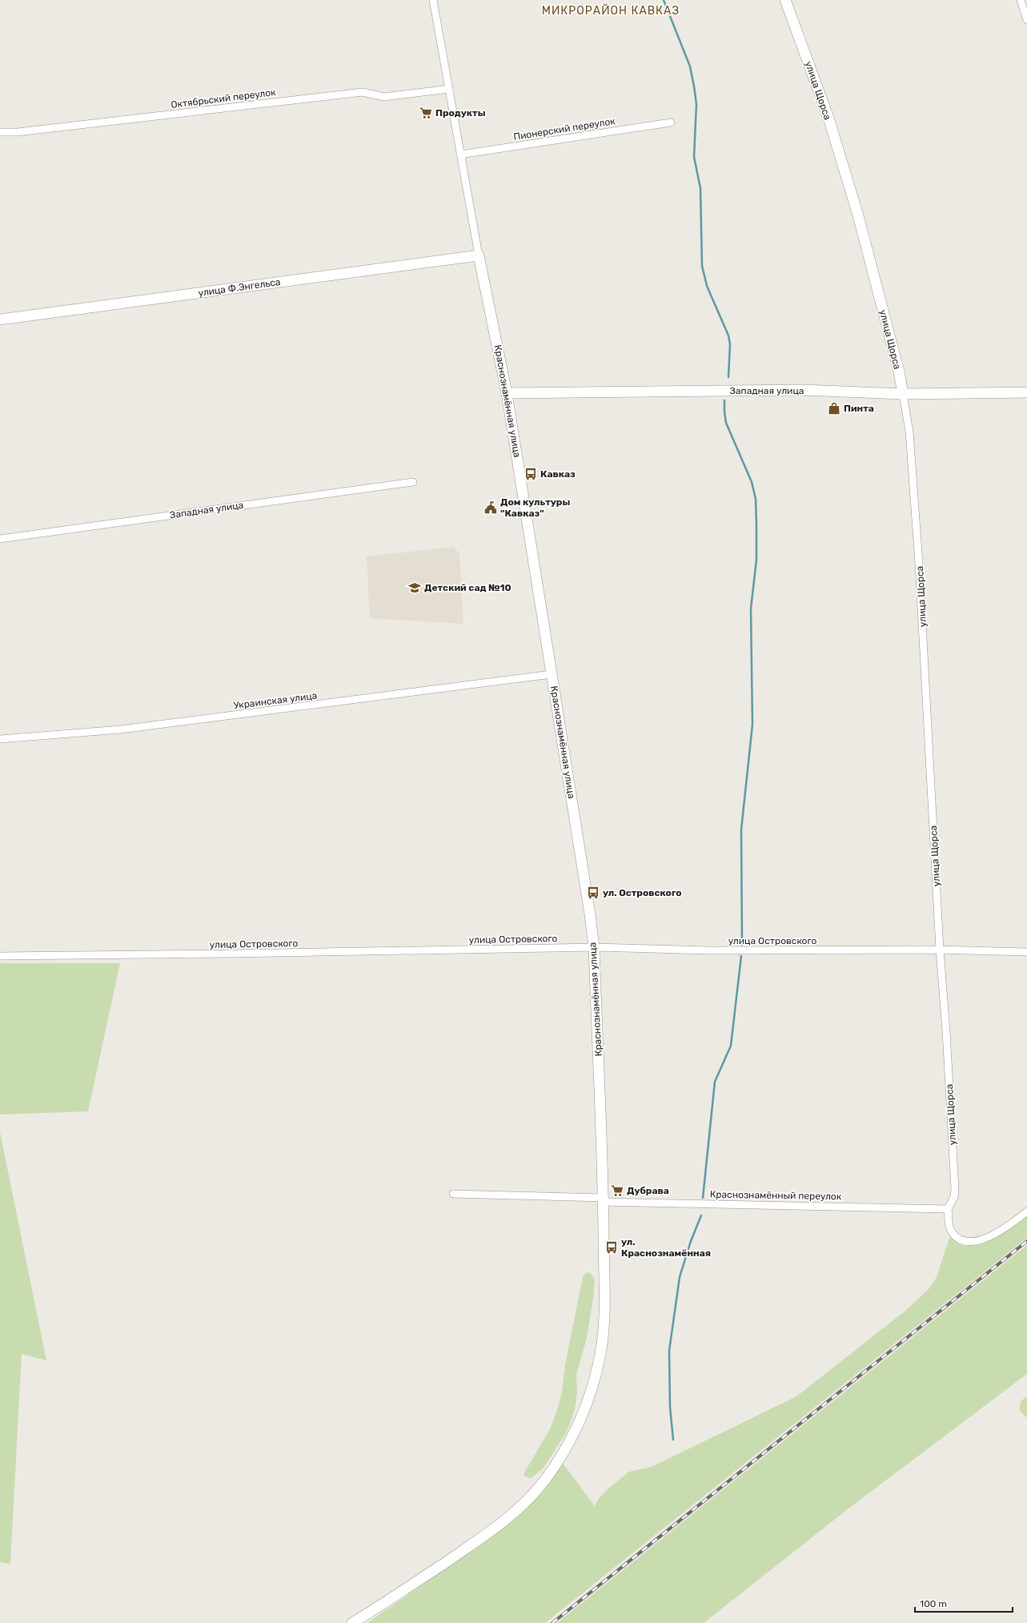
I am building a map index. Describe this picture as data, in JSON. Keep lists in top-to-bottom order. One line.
{"streets":{"main road":["улица Щорса","улица Ф.Энгельса","Западная улица","Краснознамённая улица"],"street":["Октябрьский переулок","Пионерский переулок","Украинская улица","улица Островского","Краснознамённый переулок"]},"crossings":[["улица Щорса","Западная улица"],["улица Щорса","улица Островского"],["улица Щорса","Краснознамённый переулок"],["Октябрьский переулок","Краснознамённая улица"],["Пионерский переулок","Краснознамённая улица"],["улица Ф.Энгельса","Краснознамённая улица"],["Западная улица","Краснознамённая улица"],["Краснознамённая улица","Украинская улица"],["Краснознамённая улица","улица Островского"],["Краснознамённая улица","Краснознамённый переулок"]],"districts":["МИКРОРАЙОН КАВКАЗ"],"places":{"supermarket":["Продукты","Дубрава"],"shop":["Пинта"],"bus stop":["Кавказ","ул. Островского","ул. Краснознамённая"],"public building":["Дом культуры \"Кавказ\""],"school or university":["Детский сад №10"]},"scale_bar":"100 m"}
